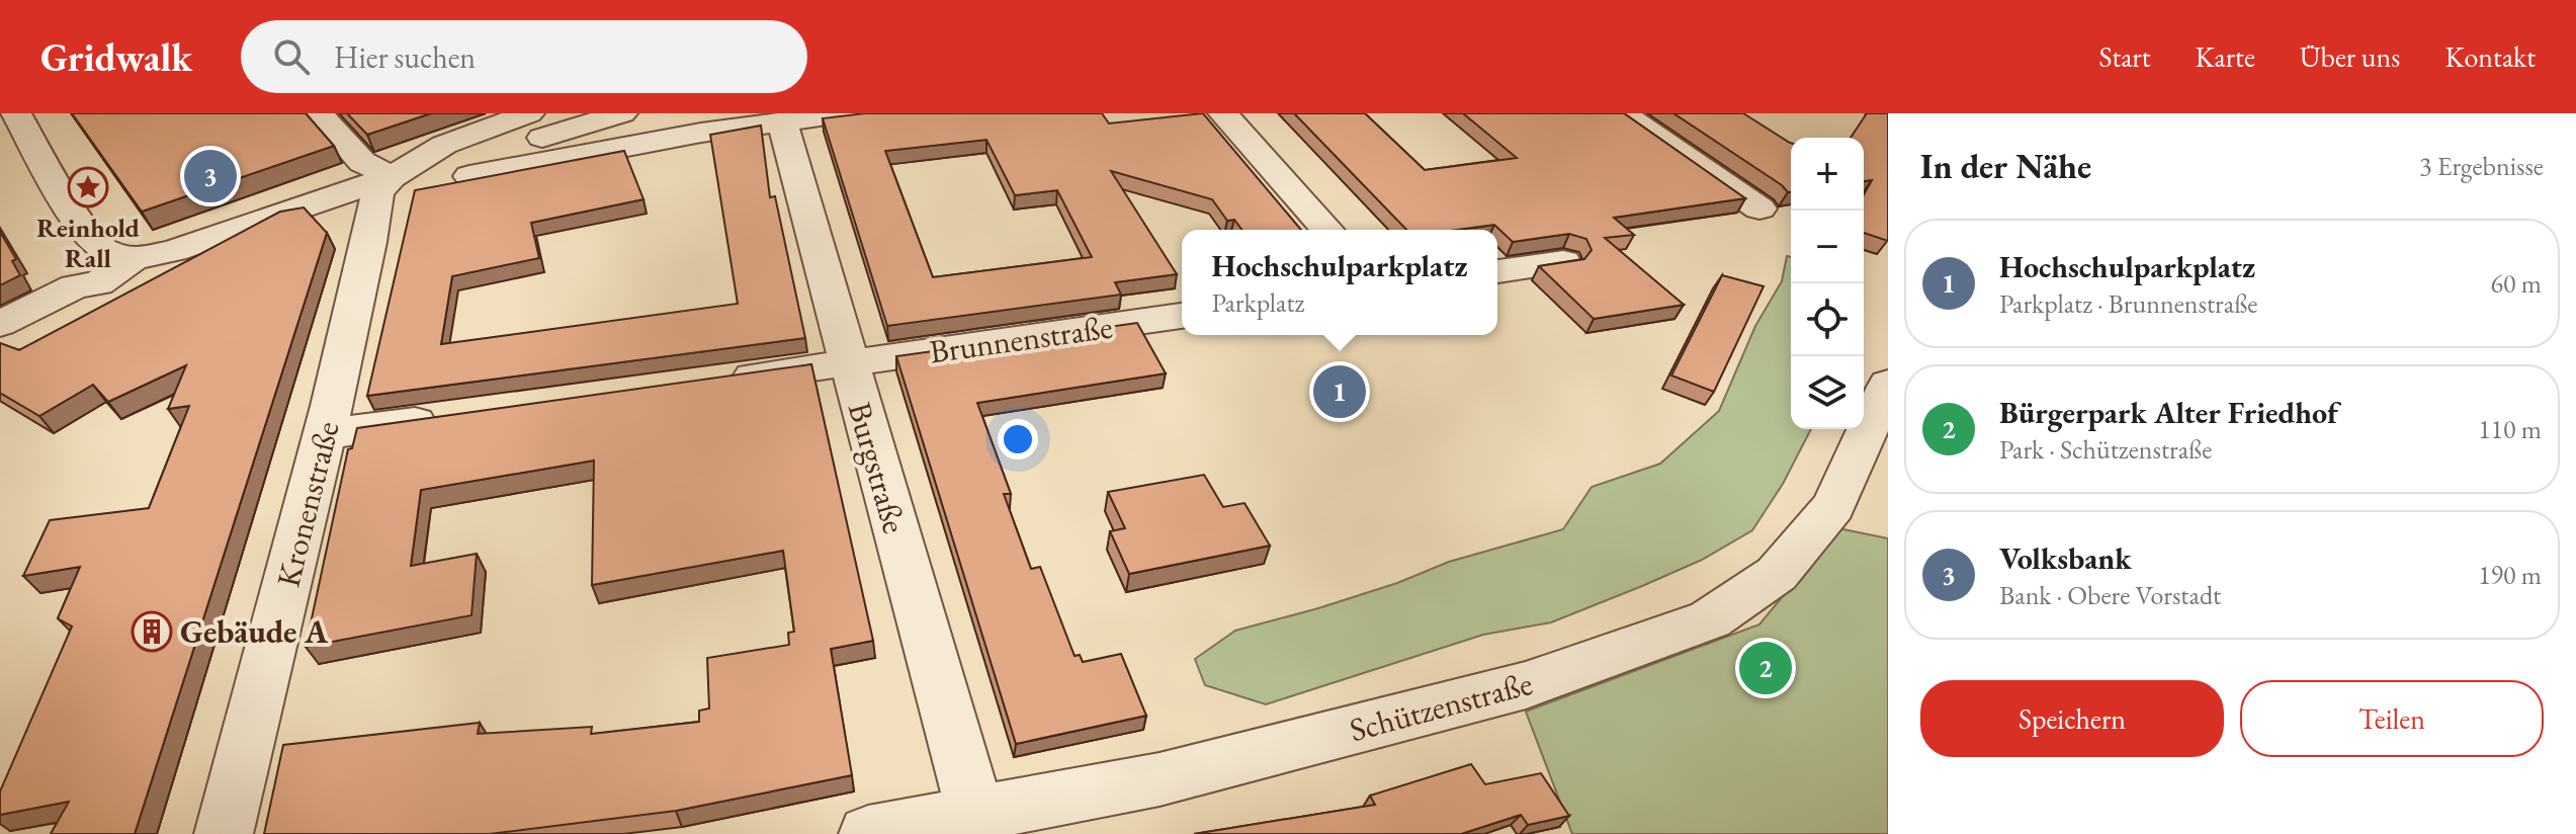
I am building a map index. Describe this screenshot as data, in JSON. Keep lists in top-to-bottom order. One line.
{"streets":{"street":["Brunnenstraße","Burgstraße","Kronenstraße","Schützenstraße"]},"crossings":[["Brunnenstraße","Burgstraße"],["Burgstraße","Schützenstraße"]],"places":{"place":["Reinhold Rall"],"building":["Gebäude A"]},"page":{"header":"Gridwalk","search":"Hier suchen","nav":["Start","Karte","Über uns","Kontakt"],"heading":["In der Nähe","3 Ergebnisse"],"map_buttons":["+","−"],"pins":["3","1","2"],"list":[{"mark":"1","name":"Hochschulparkplatz","note":"Parkplatz · Brunnenstraße","value":"60 m"},{"mark":"2","name":"Bürgerpark Alter Friedhof","note":"Park · Schützenstraße","value":"110 m"},{"mark":"3","name":"Volksbank","note":"Bank · Obere Vorstadt","value":"190 m"}],"popup":["Hochschulparkplatz","Parkplatz"],"buttons":["Speichern","Teilen"]}}
